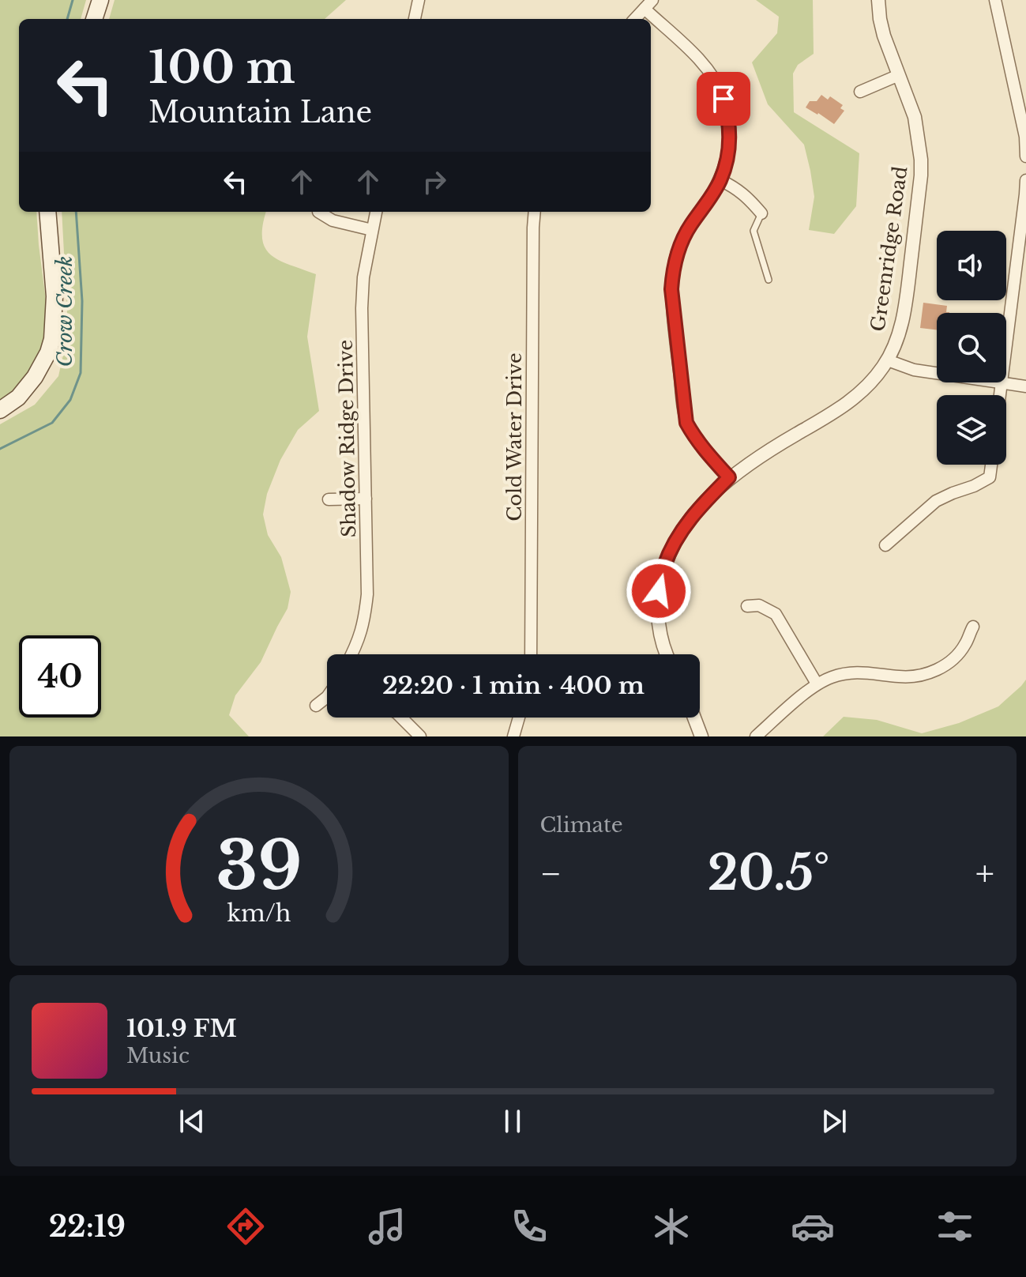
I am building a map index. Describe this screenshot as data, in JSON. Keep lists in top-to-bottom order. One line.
{"streets":{"street":["Greenridge Road","Cold Water Drive","Shadow Ridge Drive"]},"water":["Crow Creek"],"page":{"turn":["100 m","Mountain Lane"],"limit":"40","trip":"22:20 · 1 min · 400 m","tile":"Climate","heat":["−","20.5°","+"],"song":["101.9 FM","Music"],"tabs":"22:19","gauge":["39","km/h"]}}
